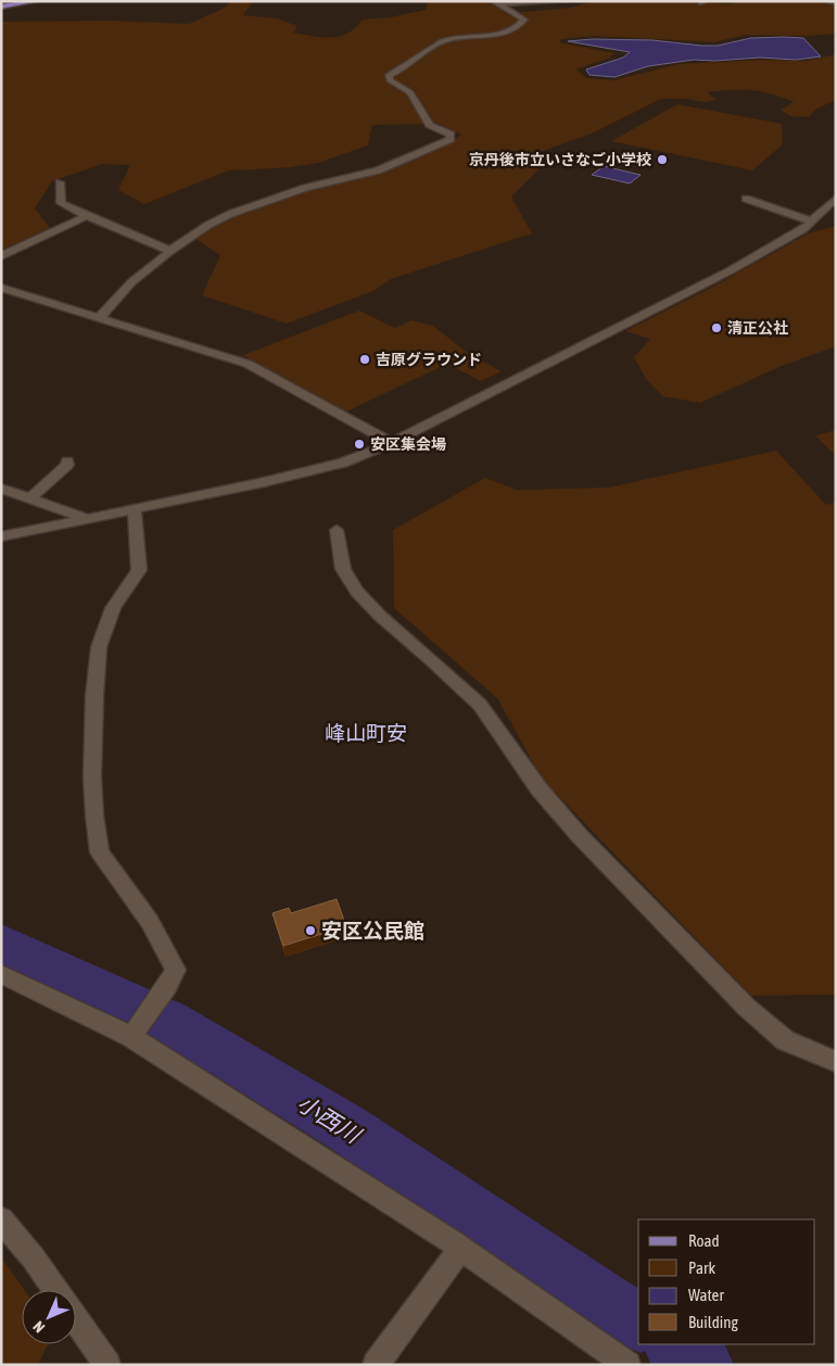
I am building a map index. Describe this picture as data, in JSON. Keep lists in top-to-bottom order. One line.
{"districts":["峰山町安"],"water":["小西川"],"places":["京丹後市立いさなご小学校","清正公社","吉原グラウンド","安区集会場","安区公民館"],"legend":["Road","Park","Water","Building"],"north":"bottom left"}
